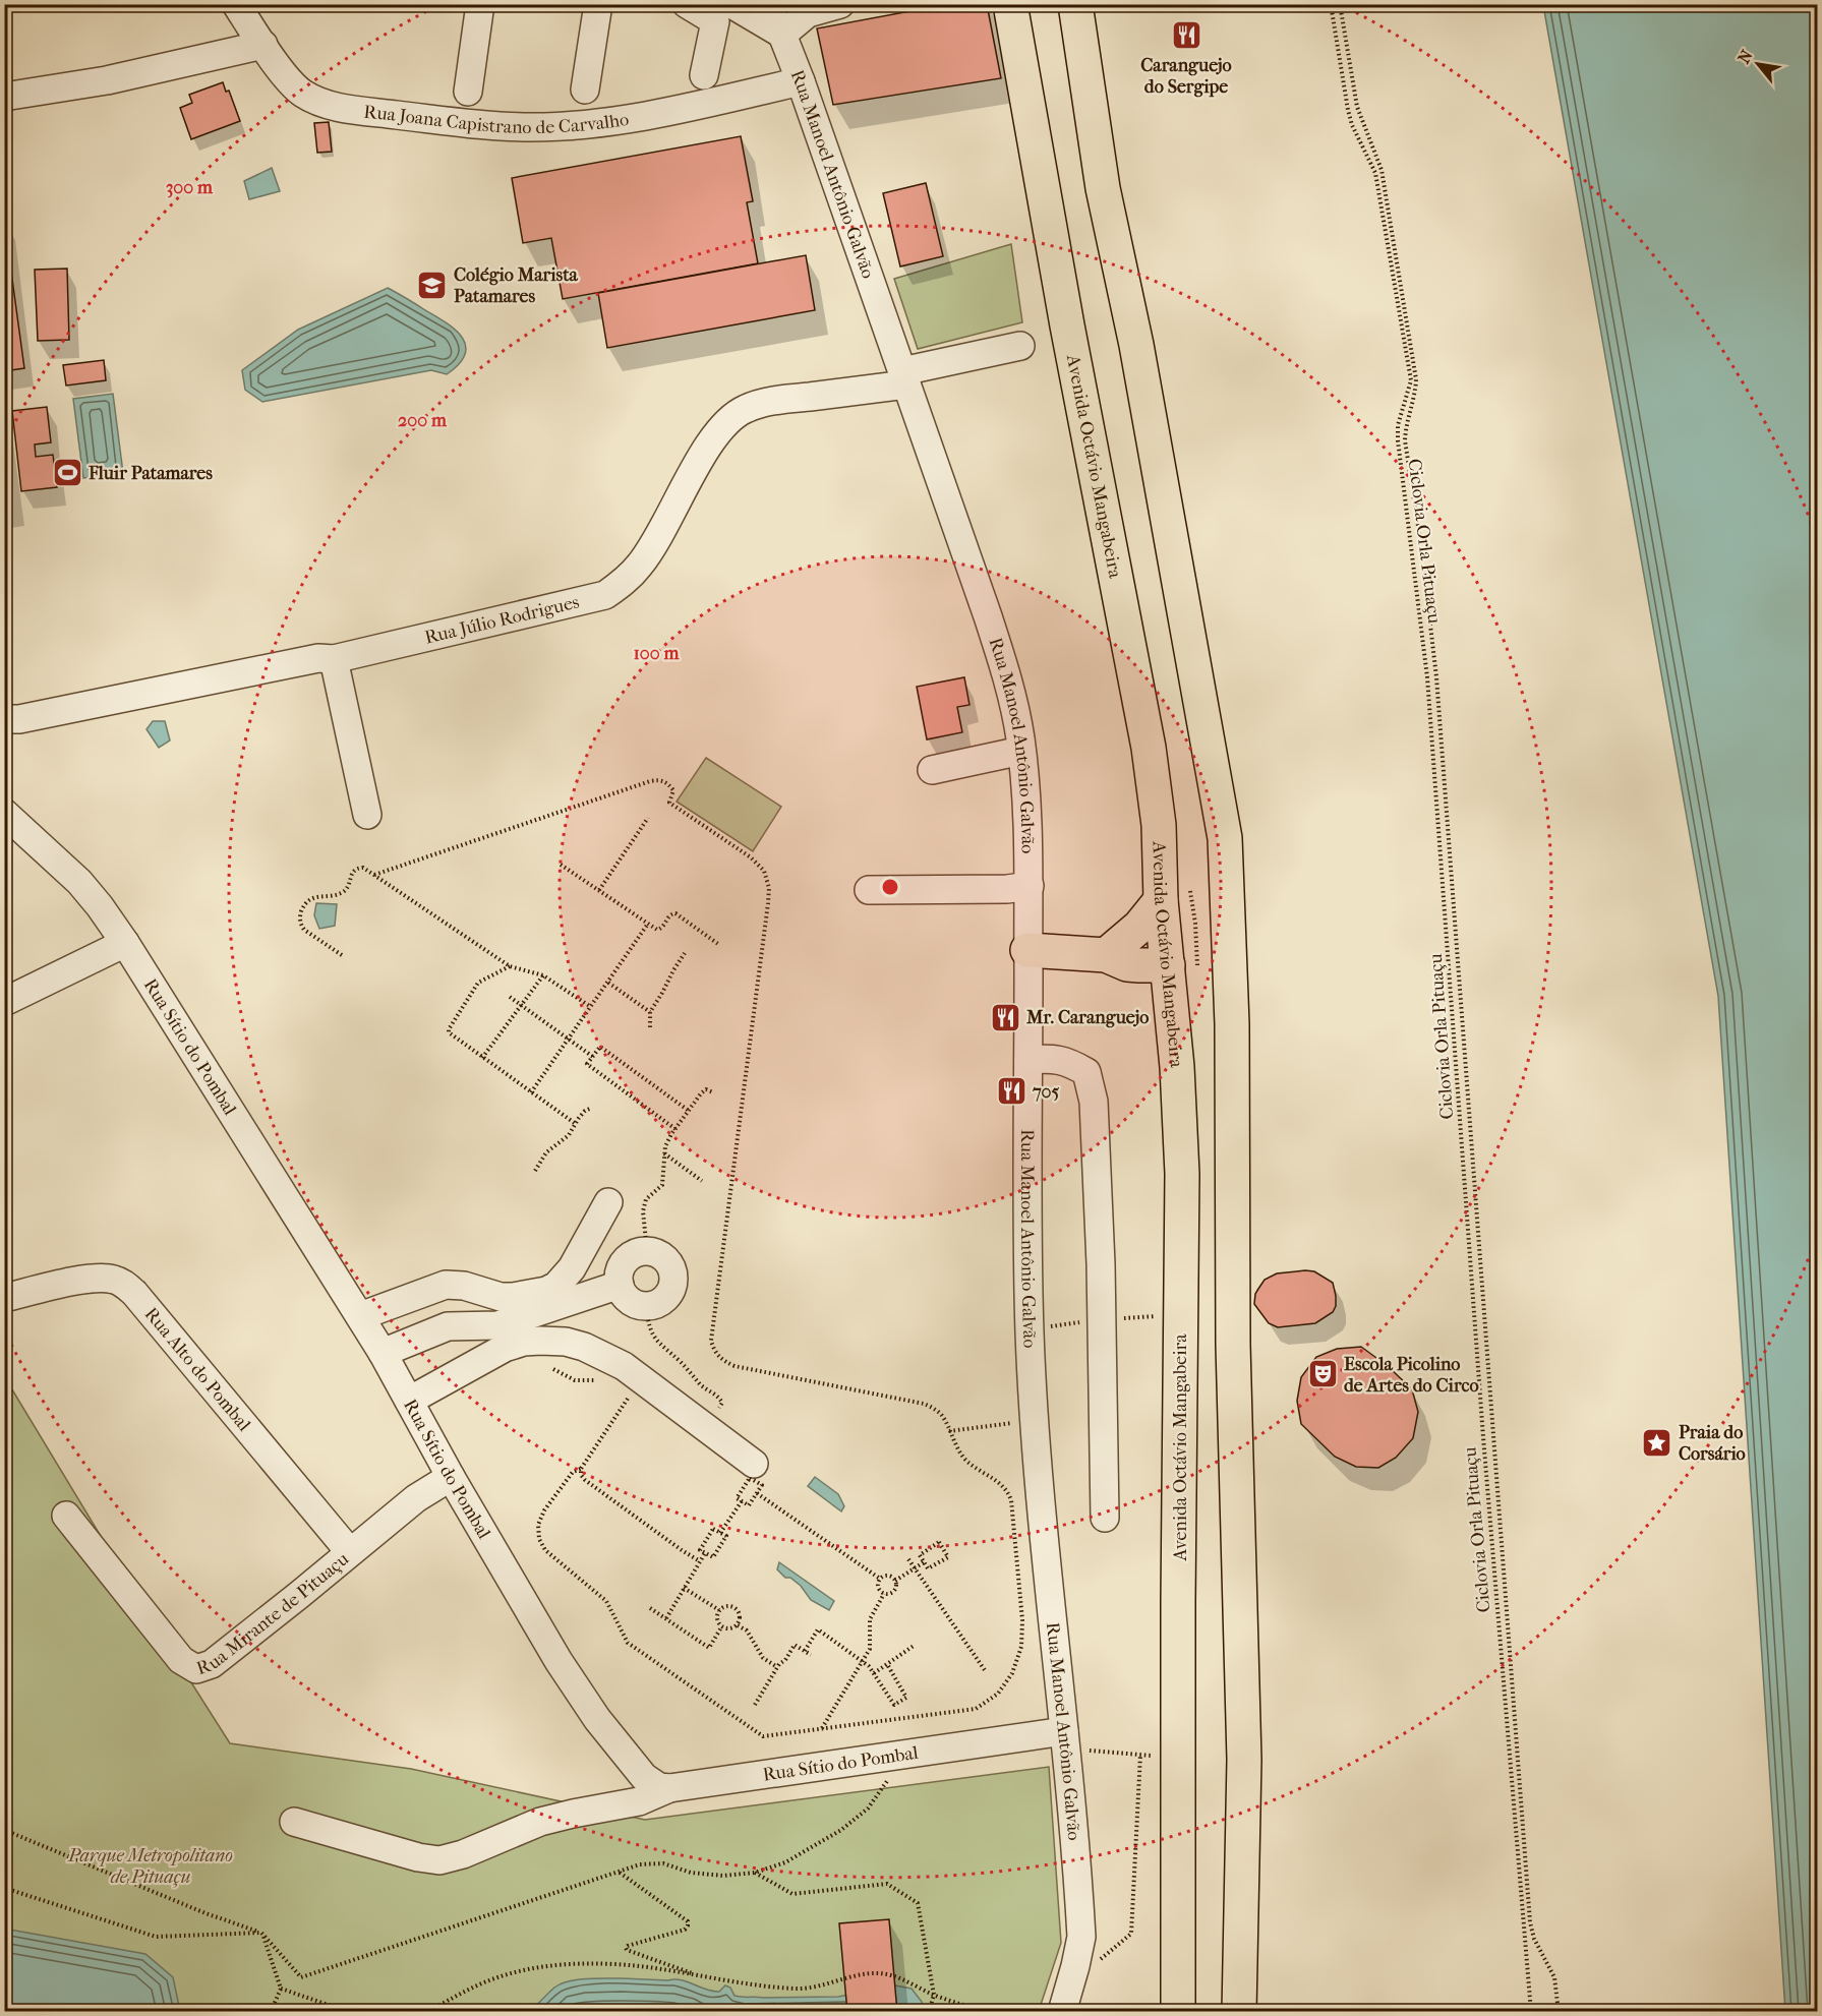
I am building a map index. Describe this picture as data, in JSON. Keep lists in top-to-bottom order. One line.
{"streets":{"main road":["Avenida Octávio Mangabeira"],"street":["Rua Joana Capistrano de Carvalho","Rua Manoel Antônio Galvão","Rua Júlio Rodrigues","Rua Sítio do Pombal","Rua Alto do Pombal","Rua Mirante de Pituaçu"],"path":["Ciclovia Orla Pituaçu"]},"crossings":[["Rua Joana Capistrano de Carvalho","Rua Manoel Antônio Galvão"],["Rua Manoel Antônio Galvão","Rua Júlio Rodrigues"],["Rua Manoel Antônio Galvão","Rua Sítio do Pombal"],["Rua Sítio do Pombal","Rua Mirante de Pituaçu"],["Rua Alto do Pombal","Rua Mirante de Pituaçu"]],"parks":["Parque Metropolitano de Pituaçu"],"places":{"restaurant":["Caranguejo do Sergipe","Mr. Caranguejo","705"],"school or university":["Colégio Marista Patamares"],"sports":["Fluir Patamares"],"theatre":["Escola Picolino de Artes do Circo"],"place":["Praia do Corsário"]},"north":"top left","rings":["300 m","200 m","100 m"]}
